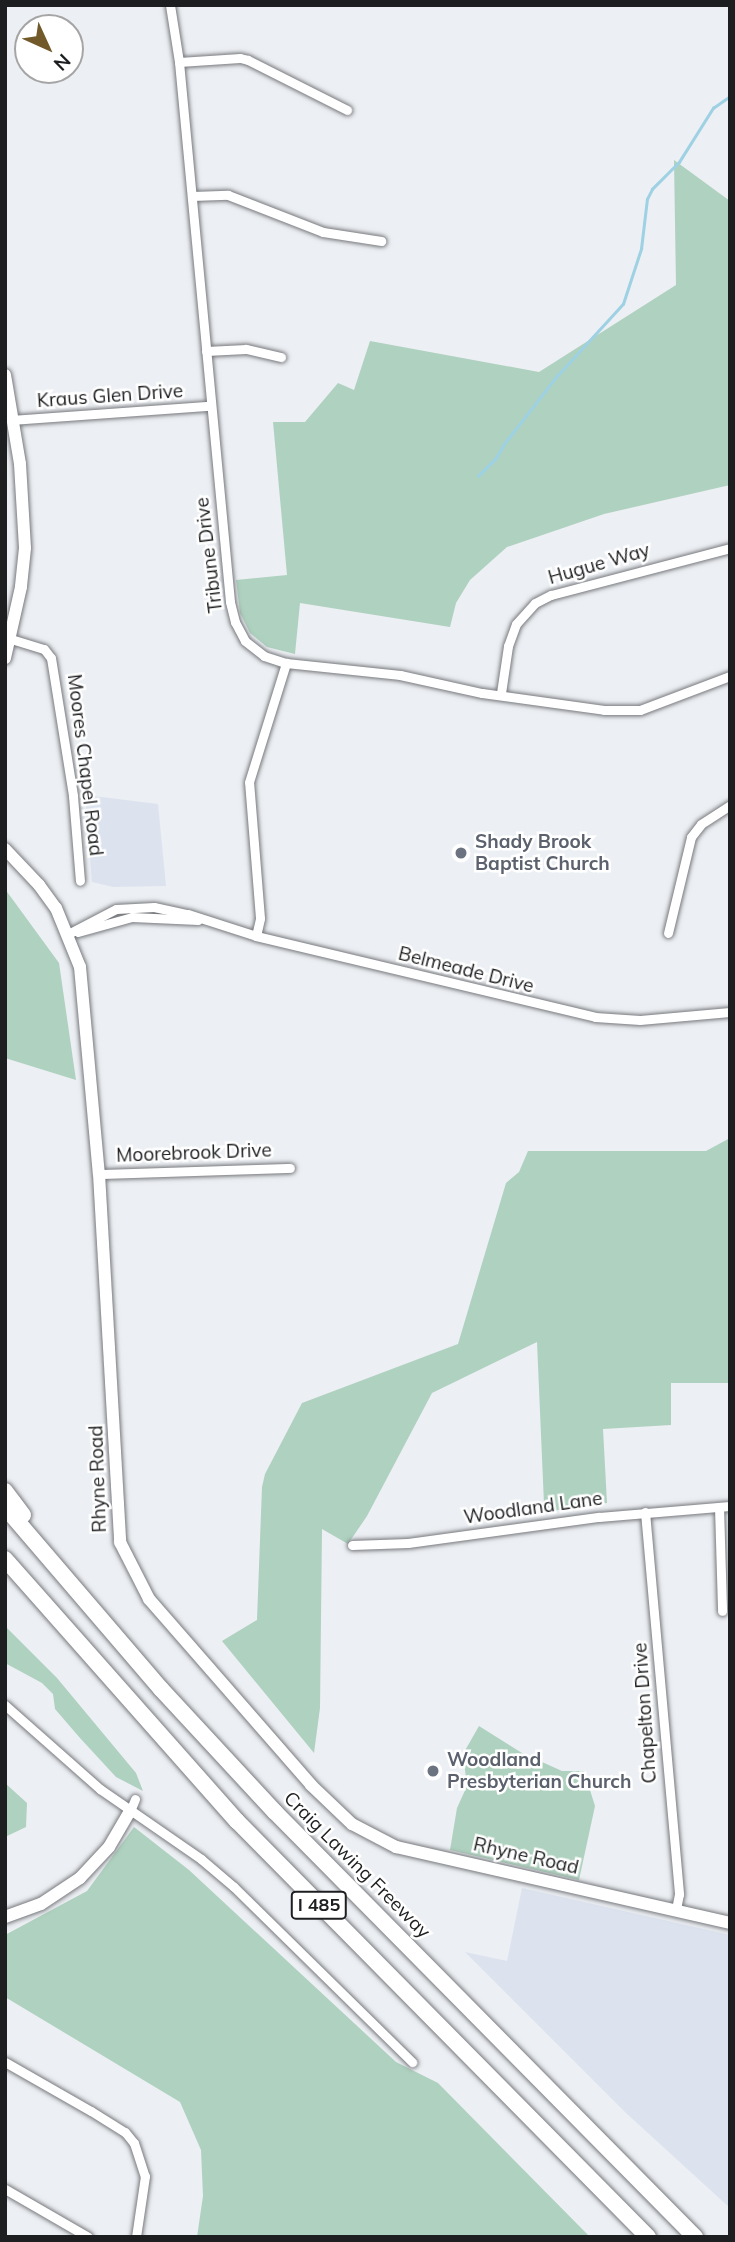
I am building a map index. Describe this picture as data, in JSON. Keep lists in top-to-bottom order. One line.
{"streets":{"highway":["Craig Lawing Freeway","I 485"],"street":["Kraus Glen Drive","Tribune Drive","Hugue Way","Moores Chapel Road","Belmeade Drive","Moorebrook Drive","Rhyne Road","Woodland Lane","Chapelton Drive"]},"crossings":[["Kraus Glen Drive","Tribune Drive"],["Tribune Drive","Hugue Way"],["Belmeade Drive","Rhyne Road"],["Moorebrook Drive","Rhyne Road"],["Rhyne Road","Chapelton Drive"],["Woodland Lane","Chapelton Drive"]],"places":["Shady Brook Baptist Church","Woodland Presbyterian Church"],"north":"bottom right"}
